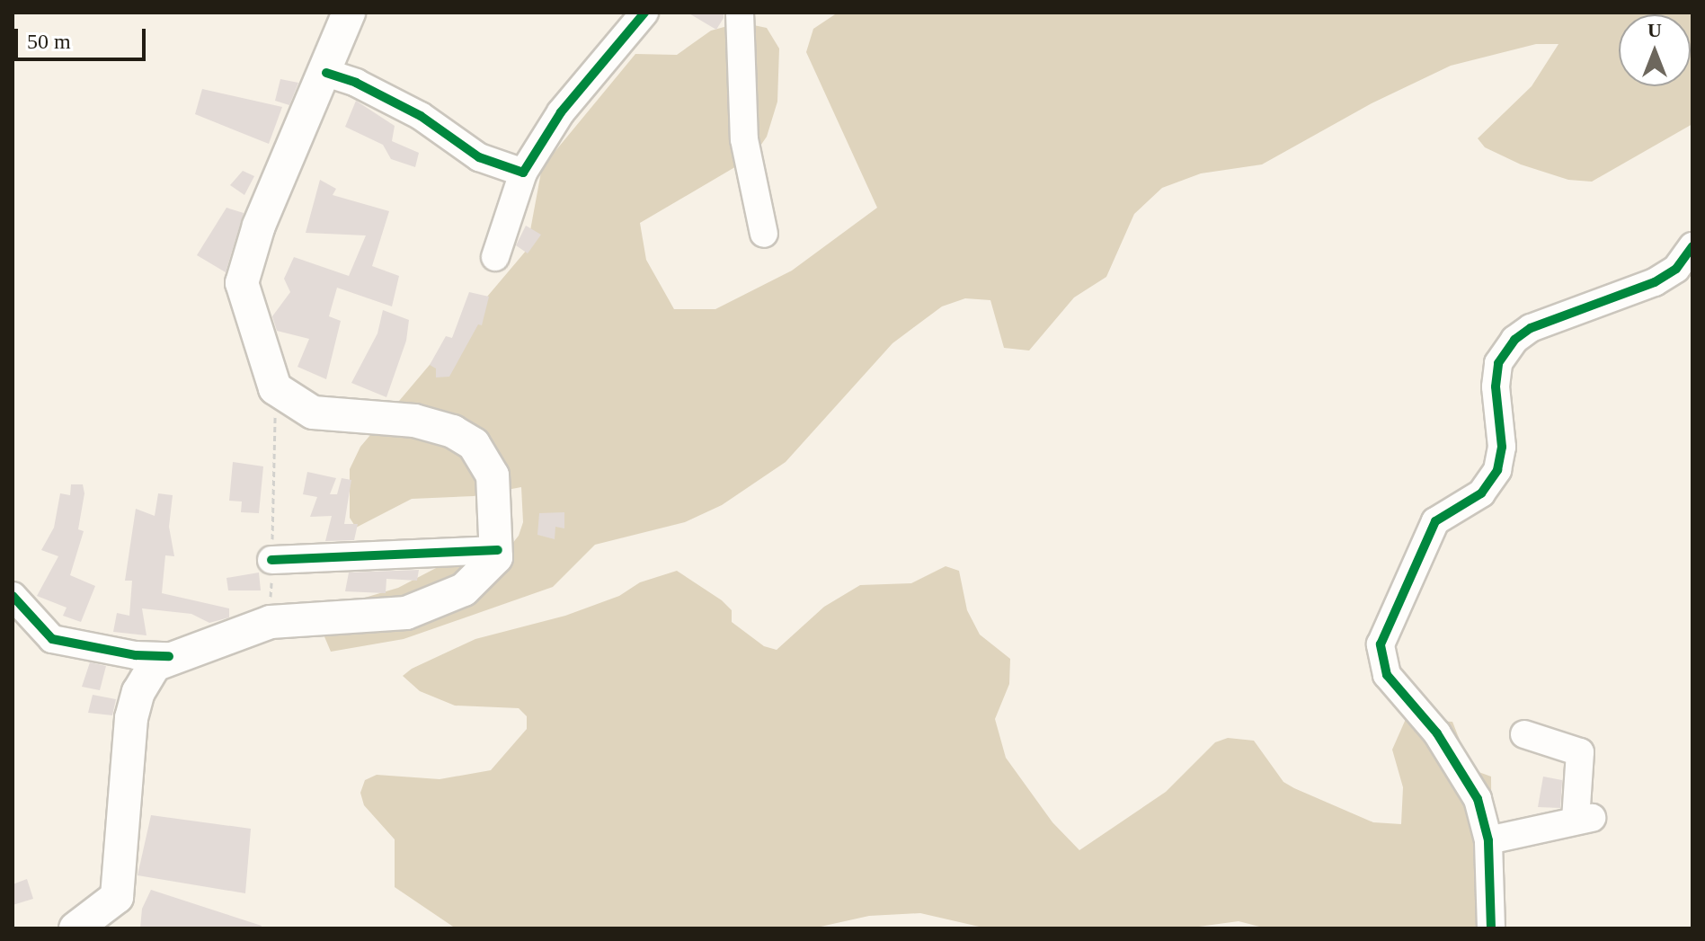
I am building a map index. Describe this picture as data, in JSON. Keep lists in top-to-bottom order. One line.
{"scale_bar":"50 m","north":"top"}
